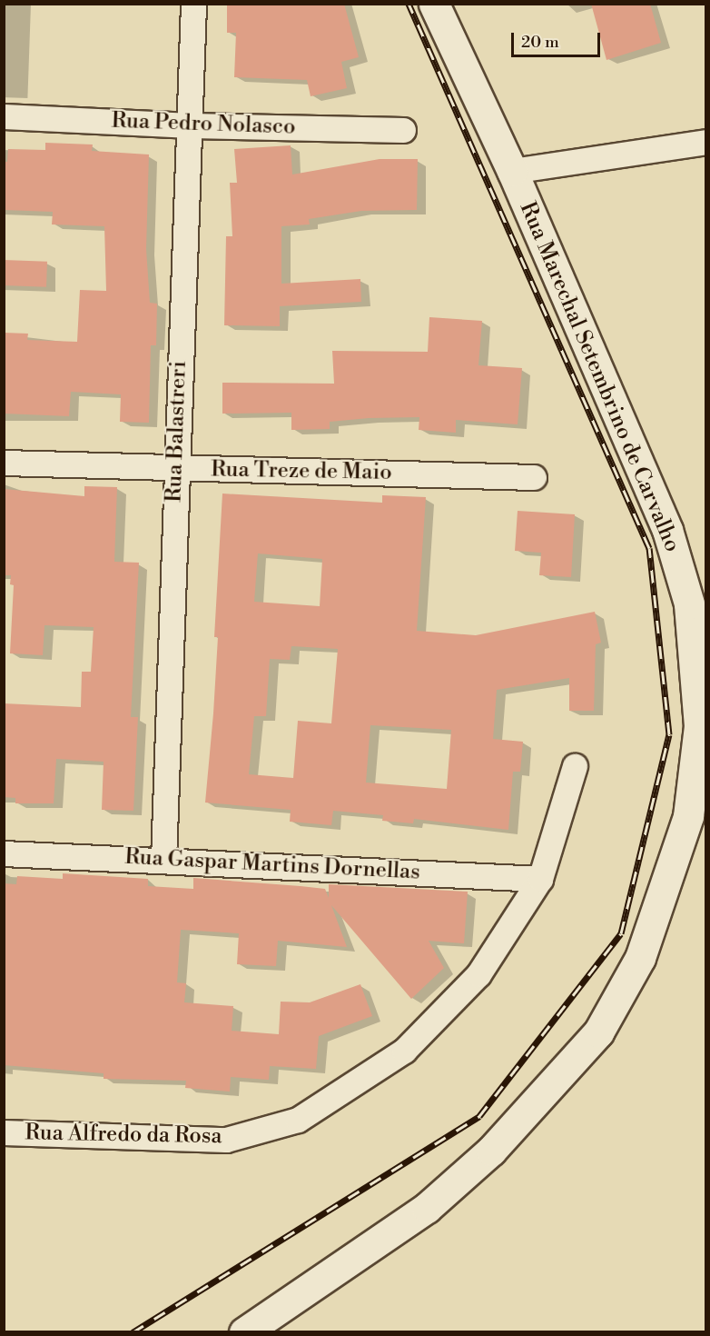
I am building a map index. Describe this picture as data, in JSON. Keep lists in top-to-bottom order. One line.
{"streets":{"street":["Rua Pedro Nolasco","Rua Marechal Setembrino de Carvalho","Rua Balastreri","Rua Treze de Maio","Rua Gaspar Martins Dornellas","Rua Alfredo da Rosa"]},"crossings":[["Rua Pedro Nolasco","Rua Balastreri"],["Rua Balastreri","Rua Treze de Maio"],["Rua Balastreri","Rua Gaspar Martins Dornellas"],["Rua Gaspar Martins Dornellas","Rua Alfredo da Rosa"]],"scale_bar":"20 m"}
